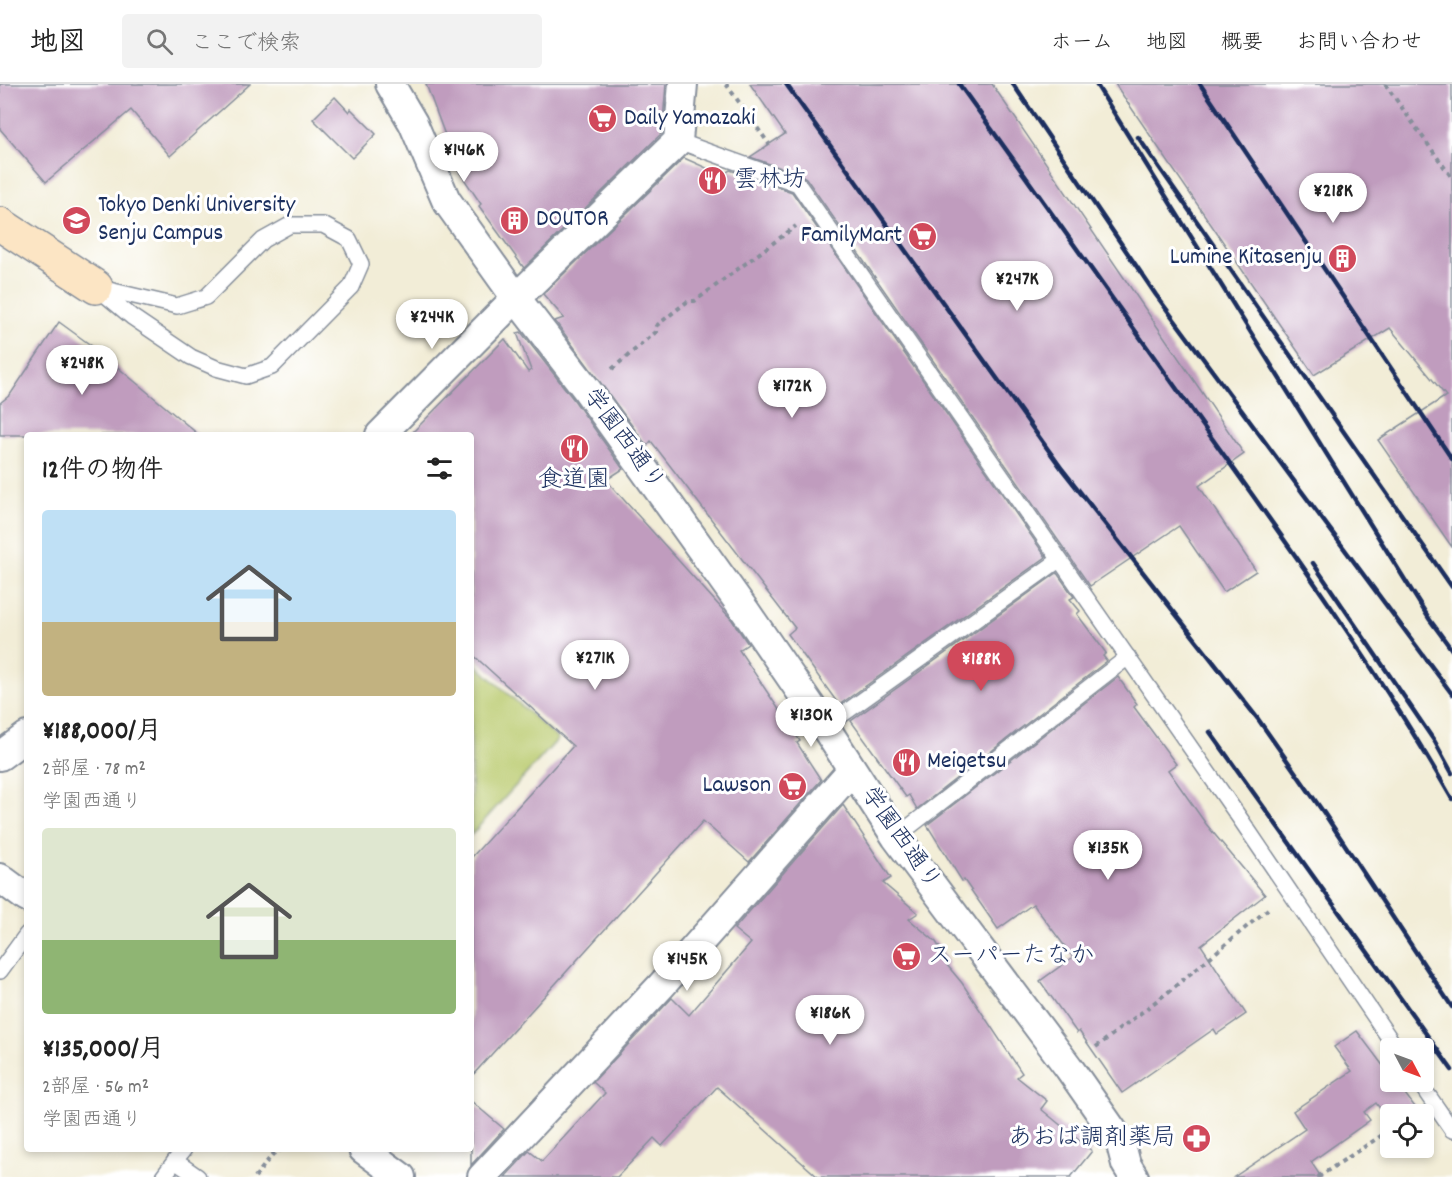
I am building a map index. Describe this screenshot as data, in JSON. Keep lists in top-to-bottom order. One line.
{"streets":{"street":["学園西通り"]},"places":{"supermarket":["Daily Yamazaki","FamilyMart","Lawson","スーパーたなか"],"restaurant":["雲林坊","食道園","Meigetsu"],"school or university":["Tokyo Denki University Senju Campus"],"building":["DOUTOR","Lumine Kitasenju"],"pharmacy":["あおば調剤薬局"]},"north":"bottom right","page":{"header":"地図","search":"ここで検索","nav":["ホーム","地図","概要","お問い合わせ"],"price":["¥146K","¥218K","¥247K","¥244K","¥248K","¥172K","¥271K","¥188K","¥130K","¥135K","¥145K","¥186K"],"heading":"12件の物件","list":[{"name":"¥188,000/月","note":"2部屋 · 78 m² · 学園西通り"},{"name":"¥135,000/月","note":"2部屋 · 56 m² · 学園西通り"}]}}
